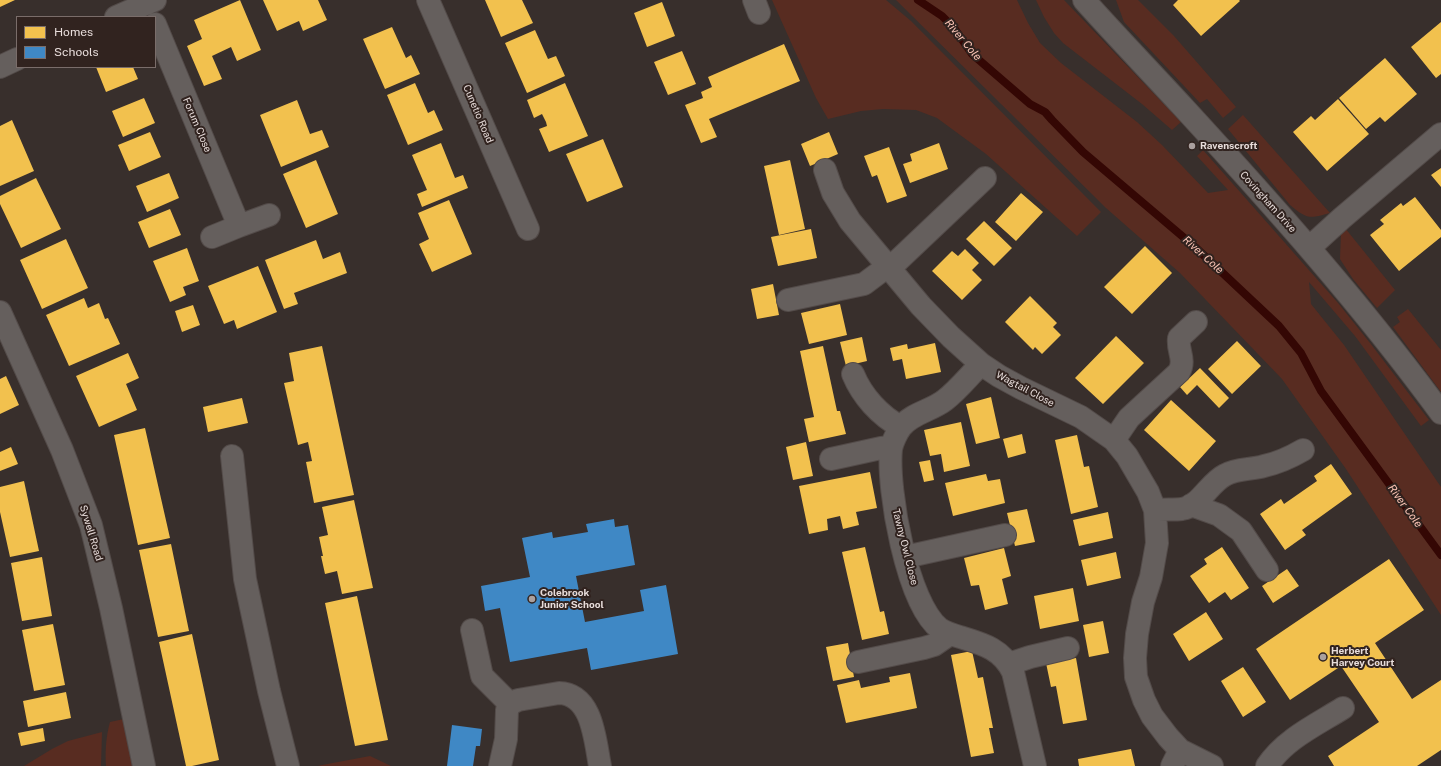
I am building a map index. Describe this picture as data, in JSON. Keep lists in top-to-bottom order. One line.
{"streets":{"street":["Cunetio Road","Forum Close","Covingham Drive","Wagtail Close","Sywell Road","Tawny Owl Close"]},"crossings":[["Wagtail Close","Tawny Owl Close"]],"water":["River Cole"],"places":["Ravenscroft","Colebrook Junior School","Herbert Harvey Court"],"legend":["Homes","Schools"]}
